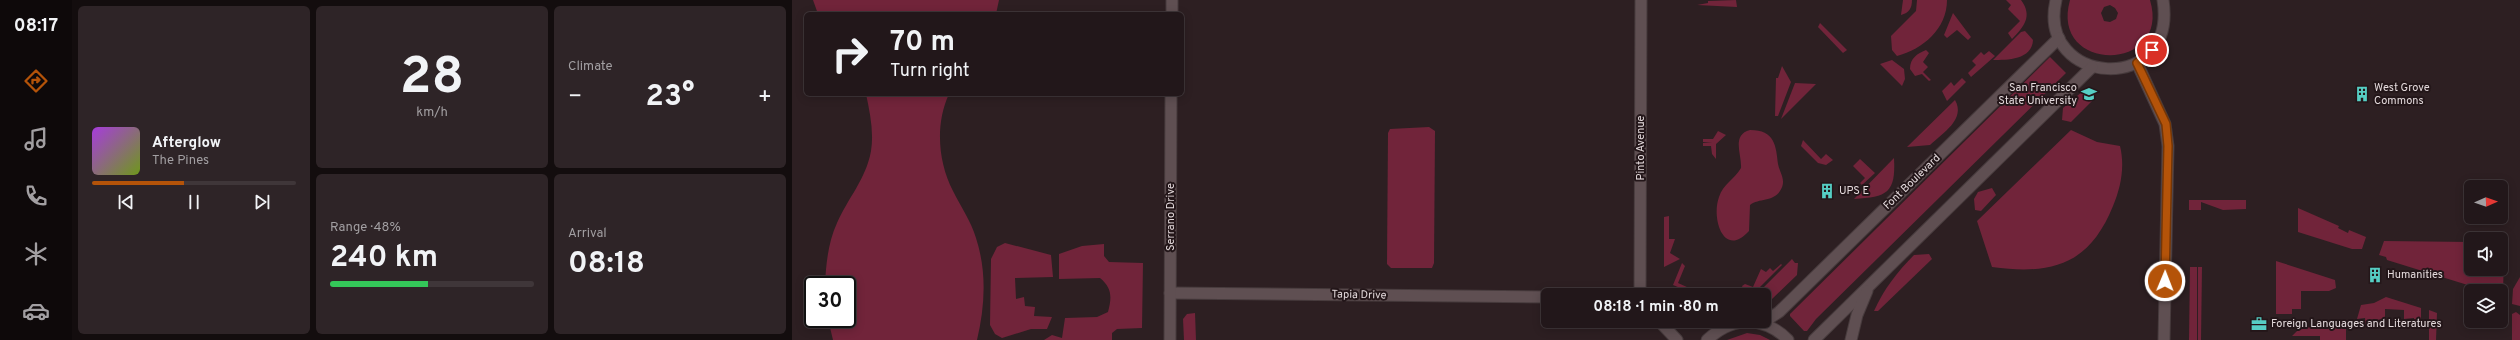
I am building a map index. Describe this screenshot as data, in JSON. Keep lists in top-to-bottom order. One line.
{"streets":{"street":["Pinto Avenue","Font Boulevard","Serrano Drive","Tapia Drive"]},"crossings":[["Serrano Drive","Tapia Drive"]],"places":{"school or university":["San Francisco State University"],"building":["West Grove Commons","UPS E","Humanities"],"office":["Foreign Languages and Literatures"]},"north":"right","page":{"tabs":"08:17","tile":[["28","km/h"],"Climate",["Range · 48%","240 km"],["Arrival","08:18"]],"turn":["70 m","Turn right"],"heat":["−","23°","+"],"song":["Afterglow","The Pines"],"limit":"30","trip":"08:18 · 1 min · 80 m"}}
